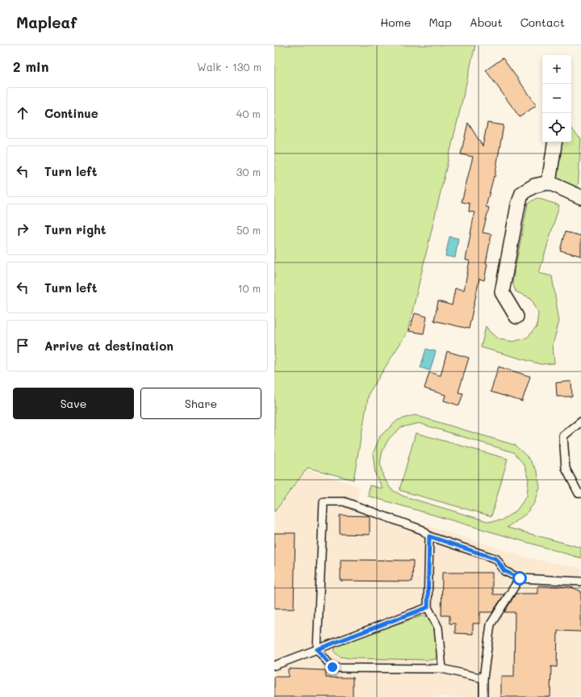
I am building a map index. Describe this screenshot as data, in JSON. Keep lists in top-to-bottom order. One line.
{"page":{"header":"Mapleaf","nav":["Home","Map","About","Contact"],"heading":["2 min","Walk · 130 m"],"map_buttons":["+","−"],"list":[["Continue","40 m"],["Turn left","30 m"],["Turn right","50 m"],["Turn left","10 m"],"Arrive at destination"],"buttons":["Save","Share"]}}
